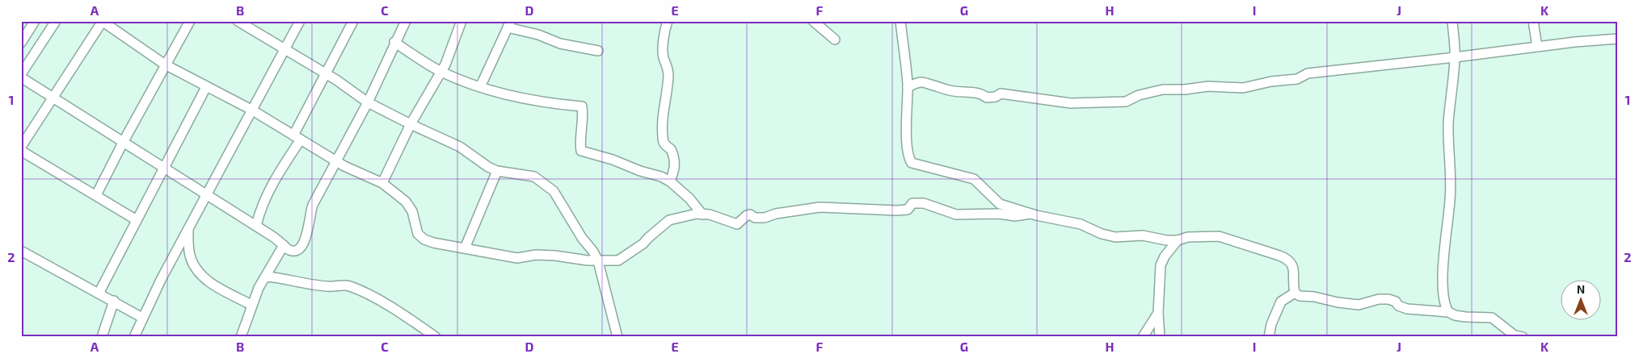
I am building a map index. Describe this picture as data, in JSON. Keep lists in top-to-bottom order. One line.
{"north":"top","grid":{"columns":["A","B","C","D","E","F","G","H","I","J","K"],"rows":["1","2"]}}
